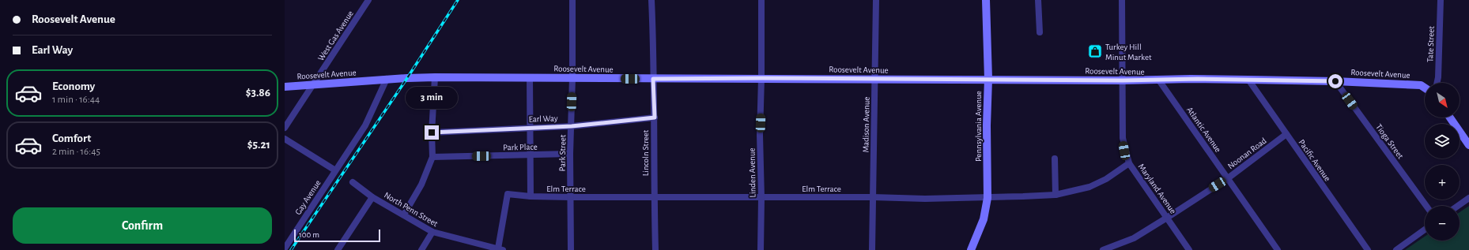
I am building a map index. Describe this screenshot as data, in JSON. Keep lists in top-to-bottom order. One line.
{"streets":{"main road":["Roosevelt Avenue","Pennsylvania Avenue"],"street":["West Gas Avenue","Tate Street","Earl Way","Madison Avenue","Atlantic Avenue","Tioga Street","Park Place","Park Street","Lincoln Street","Noonan Road","Pacific Avenue","Linden Avenue","Elm Terrace","Maryland Avenue","Gay Avenue","North Penn Street"]},"crossings":[["West Gas Avenue","Roosevelt Avenue"],["Roosevelt Avenue","Madison Avenue"],["Roosevelt Avenue","Pennsylvania Avenue"],["Roosevelt Avenue","Atlantic Avenue"],["Roosevelt Avenue","Tioga Street"],["Roosevelt Avenue","Park Street"],["Roosevelt Avenue","Lincoln Street"],["Roosevelt Avenue","Pacific Avenue"],["Roosevelt Avenue","Linden Avenue"],["Roosevelt Avenue","Maryland Avenue"],["Roosevelt Avenue","Gay Avenue"],["Earl Way","Park Street"],["Earl Way","Lincoln Street"],["Madison Avenue","Elm Terrace"],["Pennsylvania Avenue","Elm Terrace"],["Atlantic Avenue","Noonan Road"],["Park Place","Park Street"],["Park Street","Elm Terrace"],["Lincoln Street","Elm Terrace"],["Noonan Road","Pacific Avenue"],["Noonan Road","Maryland Avenue"],["Linden Avenue","Elm Terrace"],["Elm Terrace","Maryland Avenue"],["Elm Terrace","North Penn Street"]],"places":{"shop":["Turkey Hill Minut Market"]},"scale_bar":"100 m","north":"bottom right","page":{"banner":["Roosevelt Avenue","Earl Way"],"list":[{"name":"Economy","note":"1 min · 16:44","value":"$3.86"},{"name":"Comfort","note":"2 min · 16:45","value":"$5.21"}],"map_buttons":["+","−"],"bubble":"3 min","buttons":"Confirm","scale":"100 m"}}
